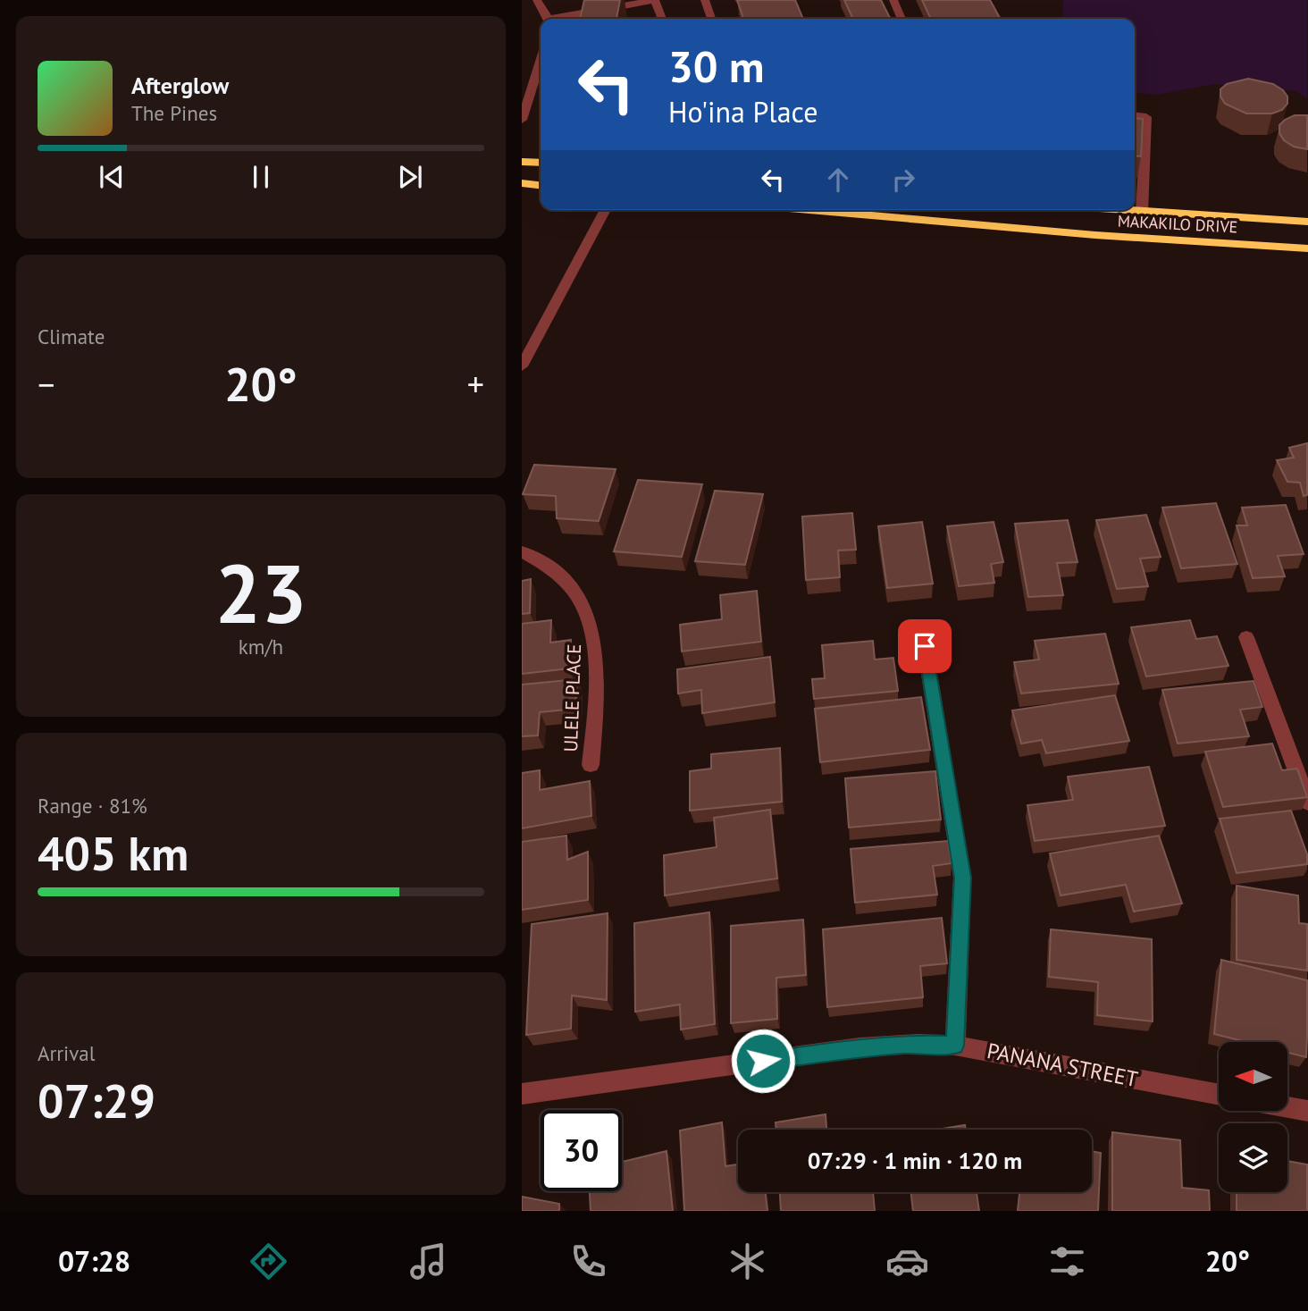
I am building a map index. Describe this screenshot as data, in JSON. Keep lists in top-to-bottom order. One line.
{"streets":{"main road":["MAKAKILO DRIVE"],"street":["ULELE PLACE","PANANA STREET"]},"north":"left","page":{"turn":["30 m","Ho'ina Place"],"song":["Afterglow","The Pines"],"tile":["Climate",["23","km/h"],["Range · 81%","405 km"],["Arrival","07:29"]],"heat":["−","20°","+"],"limit":"30","trip":"07:29 · 1 min · 120 m","tabs":["07:28","20°"]}}
